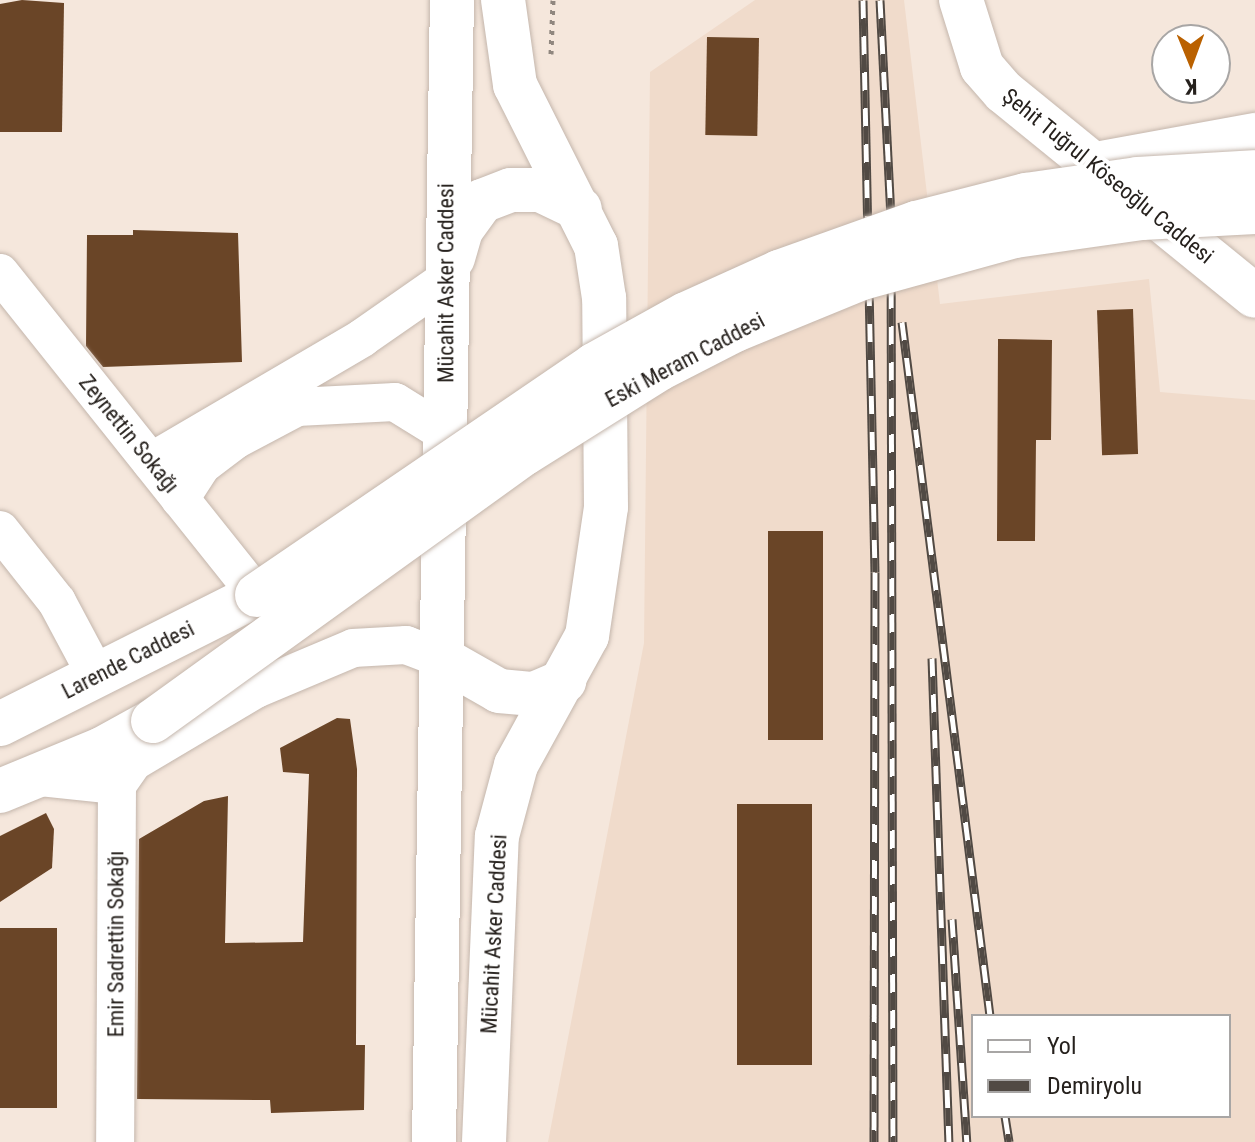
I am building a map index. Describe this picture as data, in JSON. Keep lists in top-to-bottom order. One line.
{"streets":{"main road":["Şehit Tuğrul Köseoğlu Caddesi","Mücahit Asker Caddesi","Eski Meram Caddesi","Larende Caddesi"],"street":["Zeynettin Sokağı","Emir Sadrettin Sokağı"]},"crossings":[["Eski Meram Caddesi","Zeynettin Sokağı"],["Eski Meram Caddesi","Larende Caddesi"],["Eski Meram Caddesi","Emir Sadrettin Sokağı"],["Zeynettin Sokağı","Larende Caddesi"]],"legend":["Yol","Demiryolu"],"north":"bottom"}
